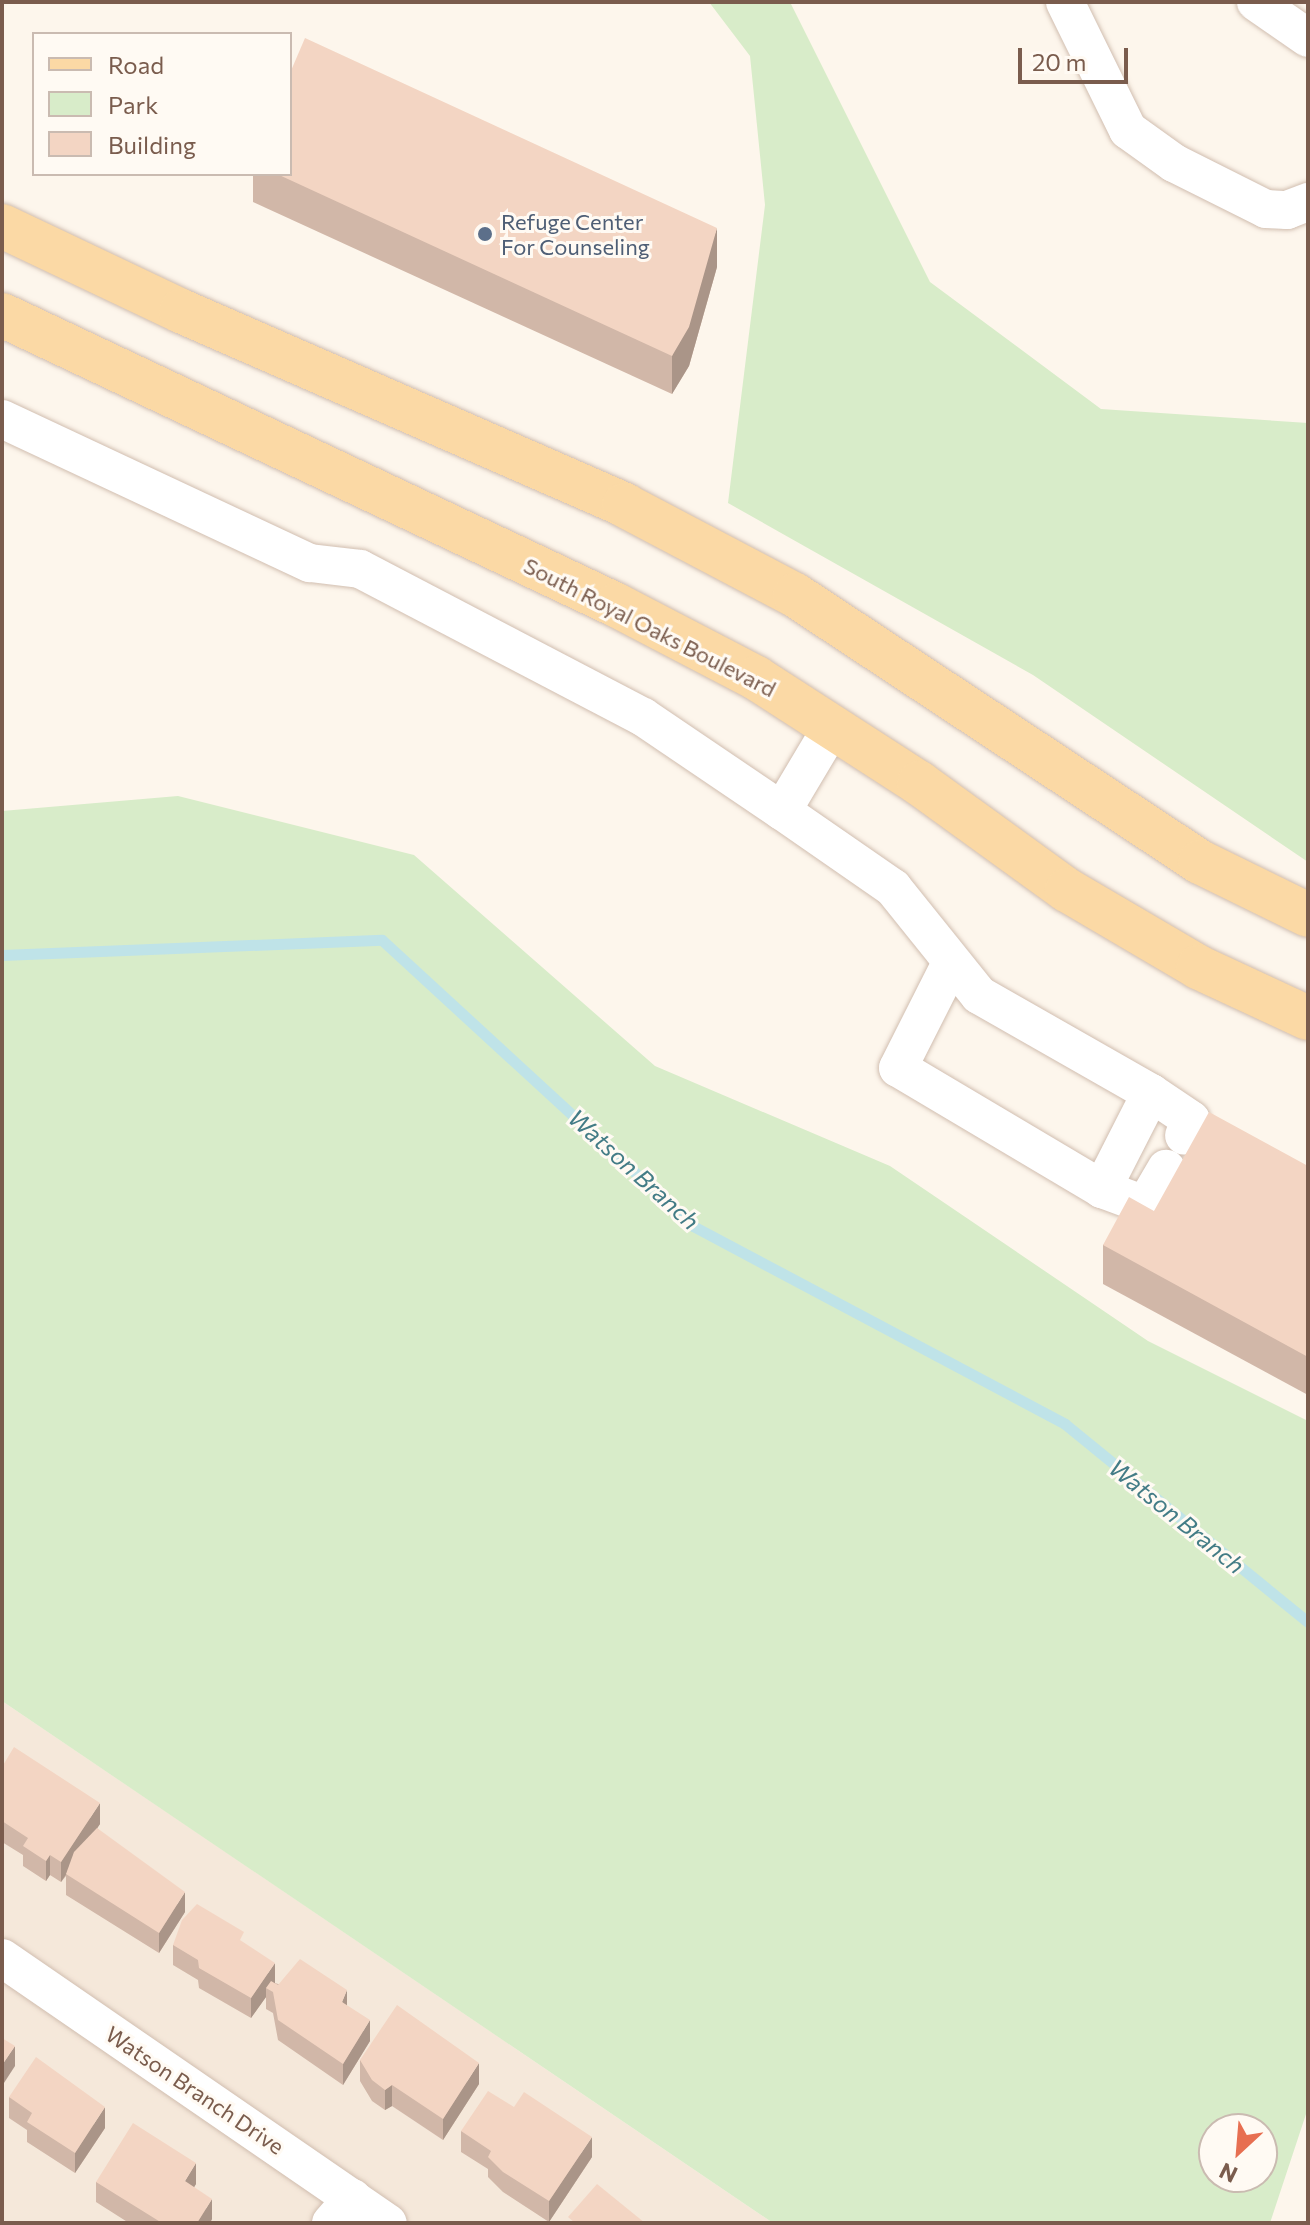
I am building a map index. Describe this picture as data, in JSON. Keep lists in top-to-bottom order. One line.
{"streets":{"main road":["South Royal Oaks Boulevard"],"street":["Watson Branch Drive"]},"water":["Watson Branch"],"places":["Refuge Center For Counseling"],"legend":["Road","Park","Building"],"scale_bar":"20 m","north":"bottom left"}
